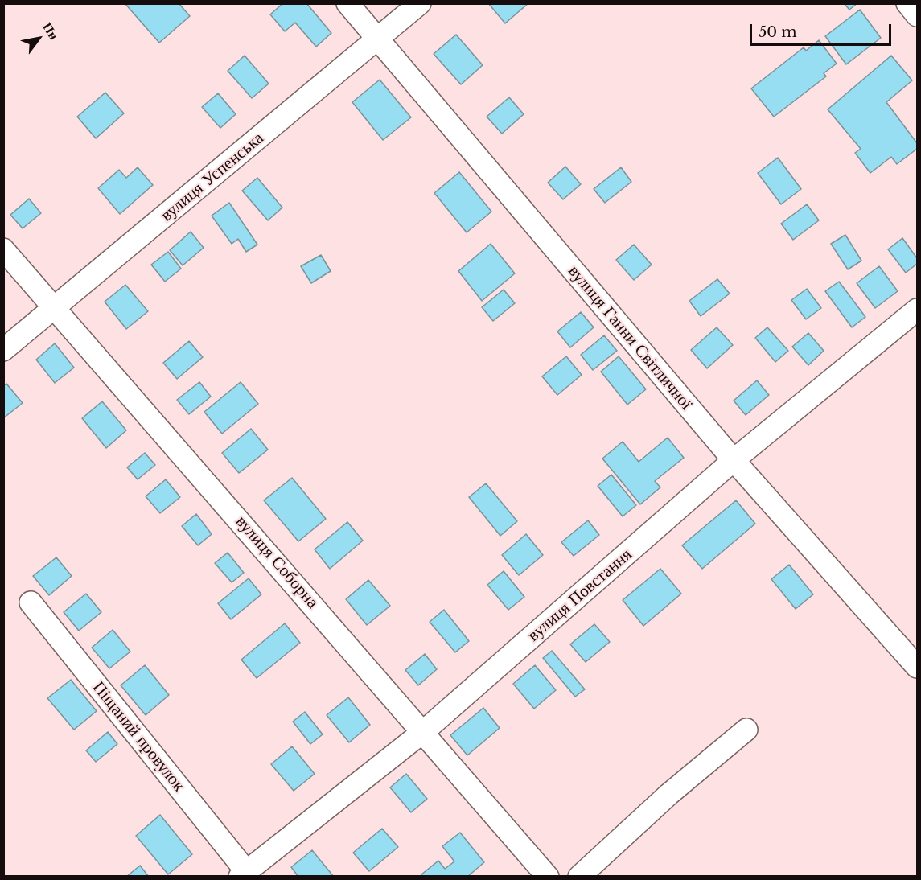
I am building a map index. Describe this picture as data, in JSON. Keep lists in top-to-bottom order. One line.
{"streets":{"street":["вулиця Успенська","вулиця Ганни Світличної","вулиця Соборна","вулиця Повстання","Піщаний провулок"]},"crossings":[["вулиця Успенська","вулиця Ганни Світличної"],["вулиця Успенська","вулиця Соборна"],["вулиця Ганни Світличної","вулиця Повстання"],["вулиця Соборна","вулиця Повстання"],["вулиця Повстання","Піщаний провулок"]],"scale_bar":"50 m","north":"top right"}
